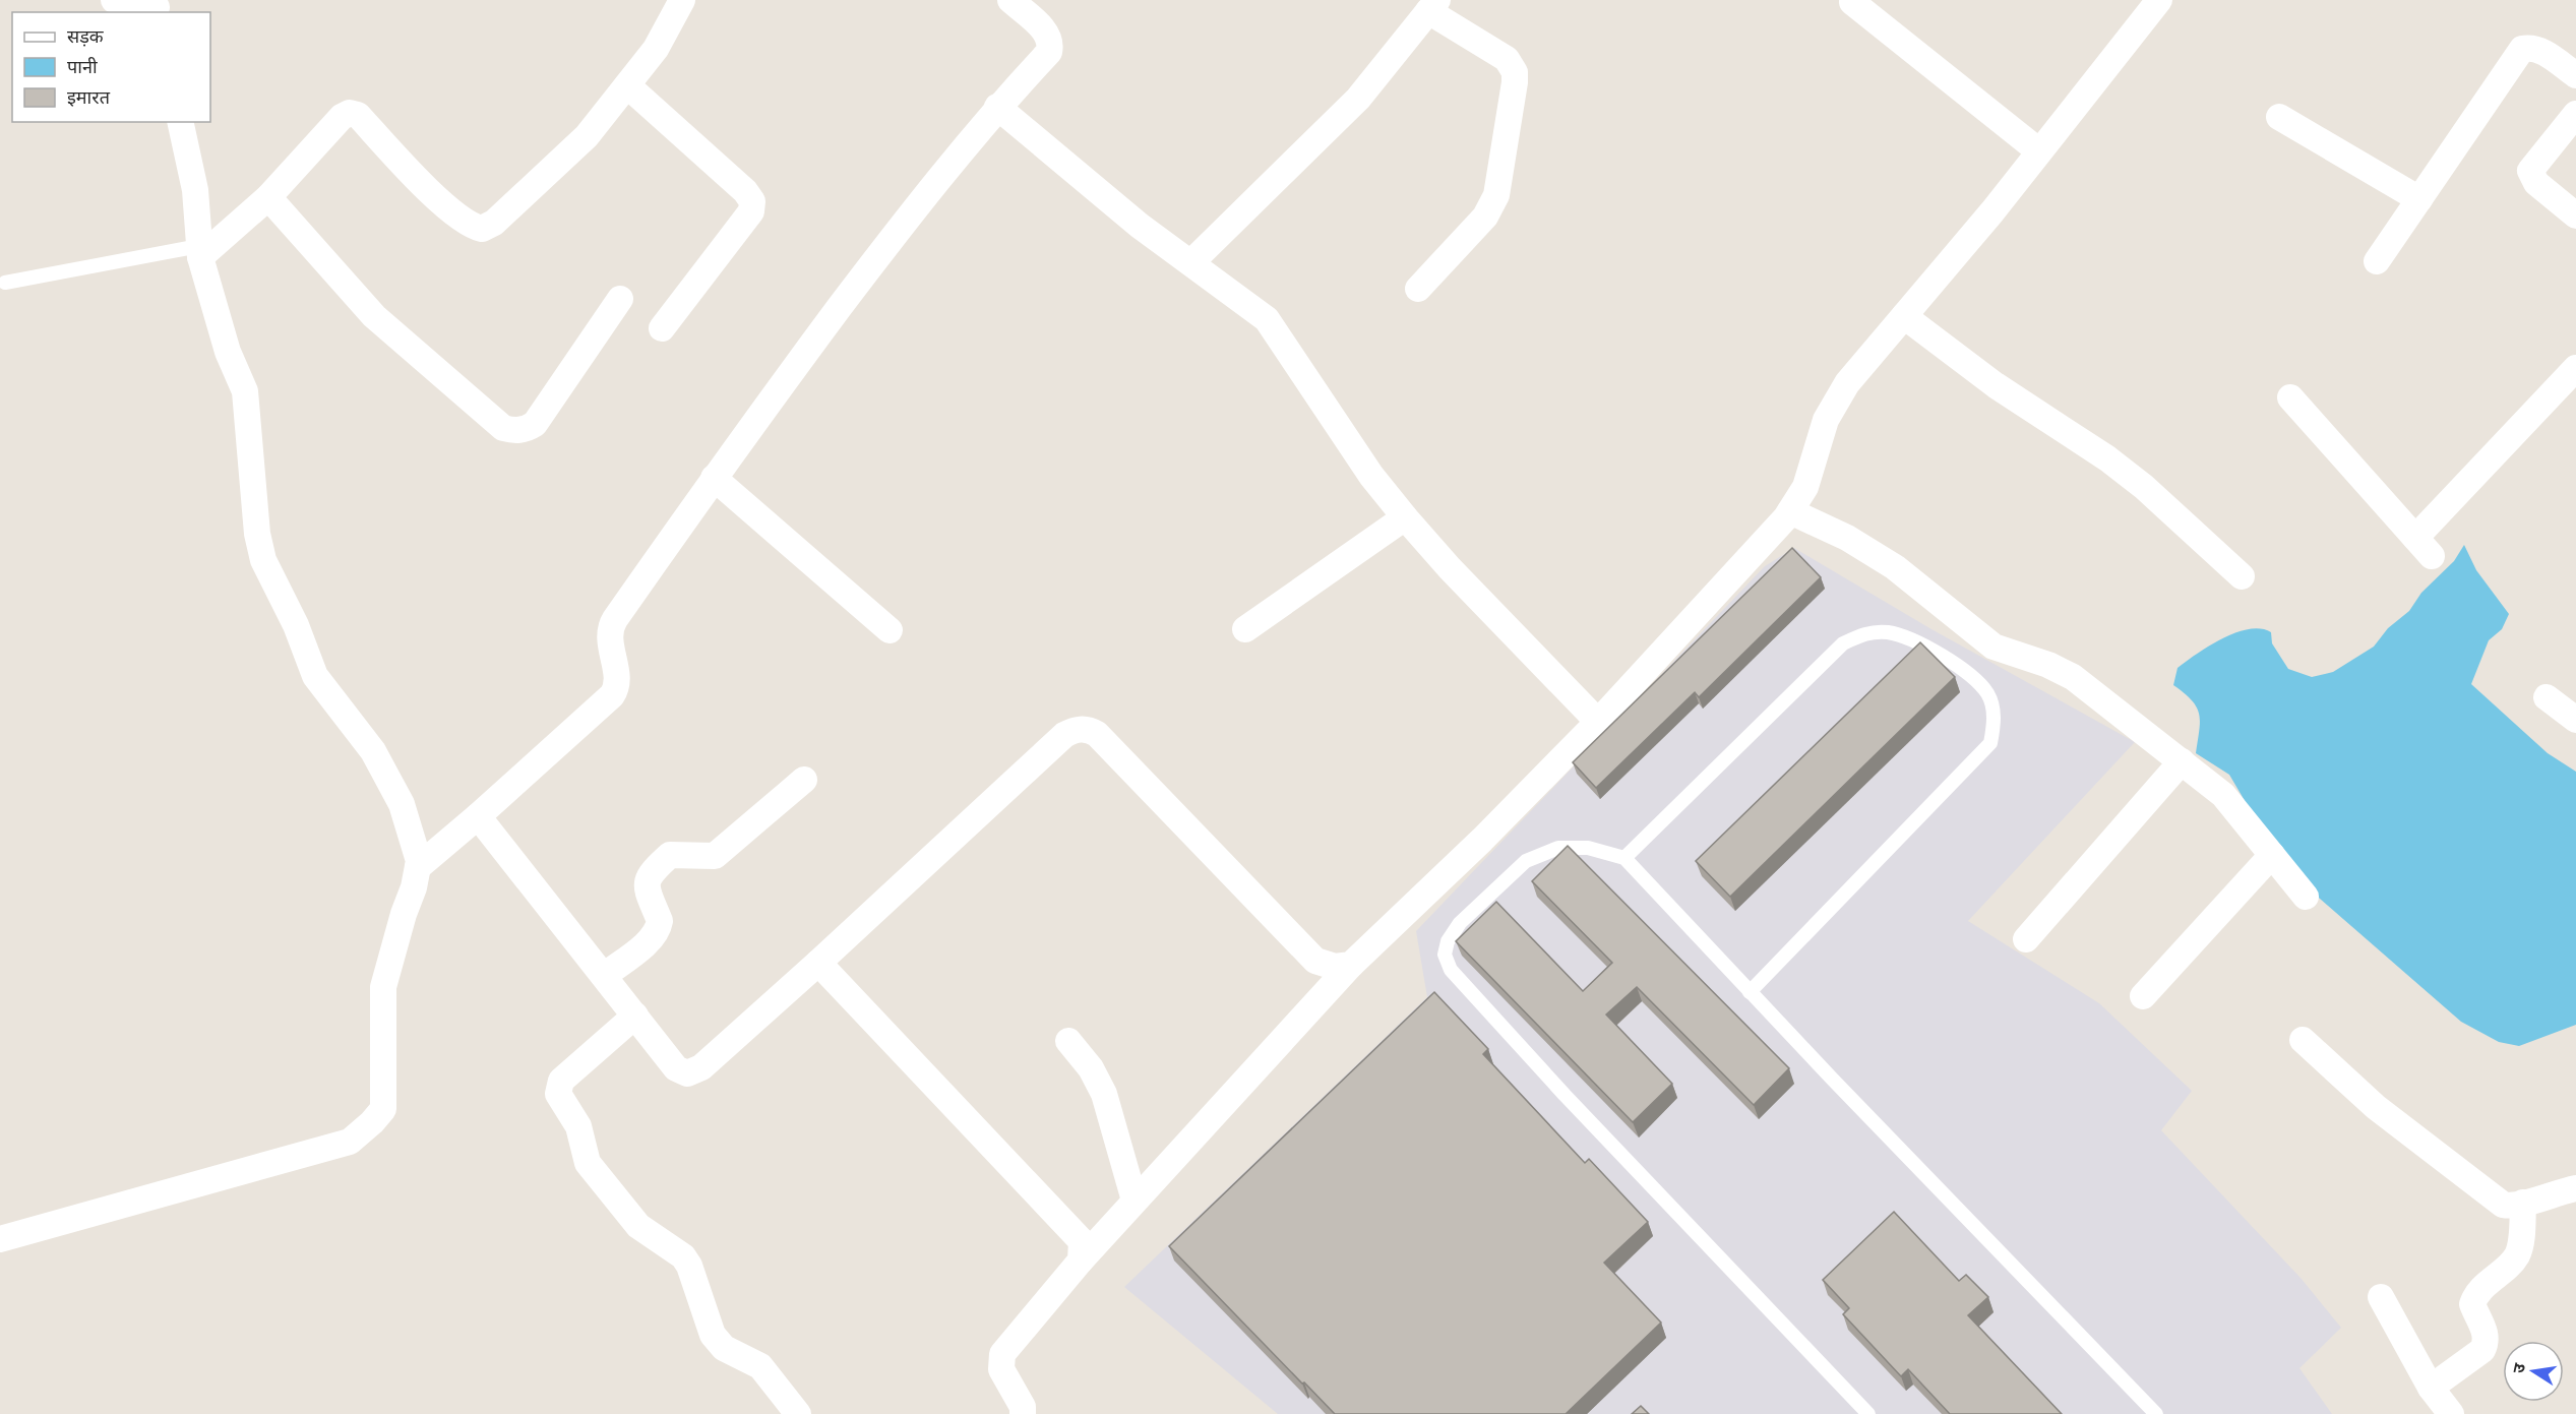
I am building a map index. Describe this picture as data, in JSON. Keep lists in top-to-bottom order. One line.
{"legend":["सड़क","पानी","इमारत"],"north":"left"}
